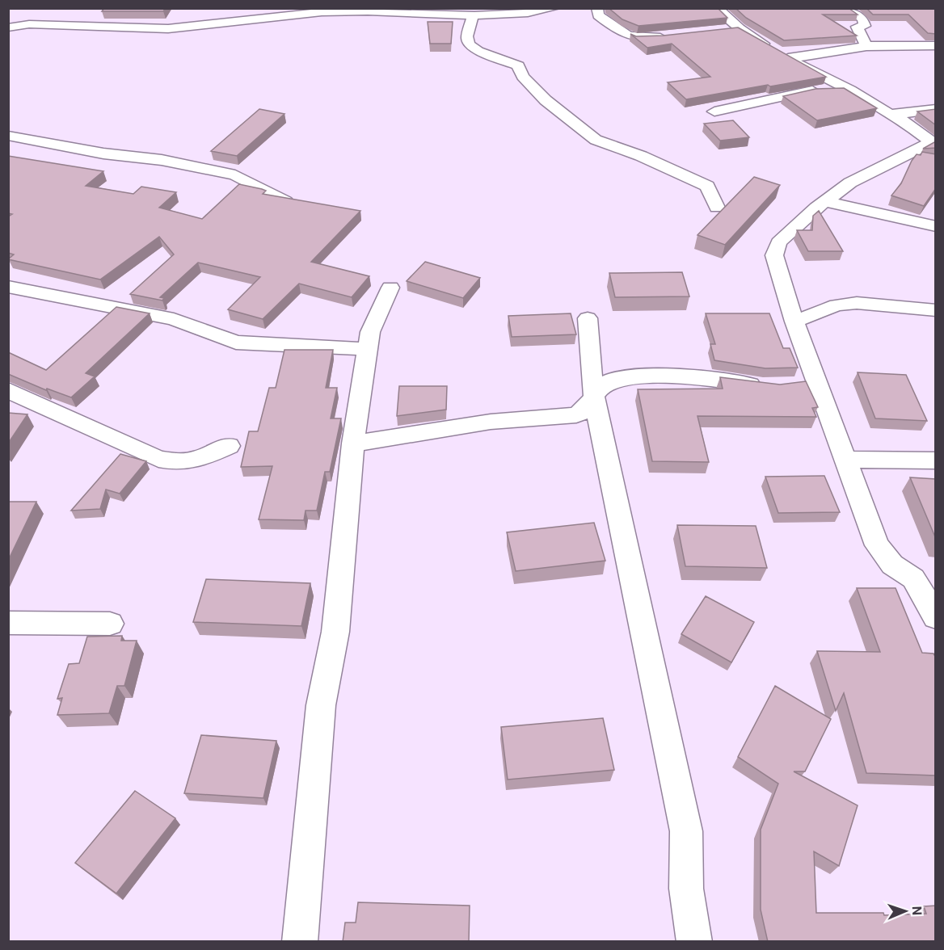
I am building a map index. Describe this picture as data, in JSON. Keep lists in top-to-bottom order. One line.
{"north":"right"}
